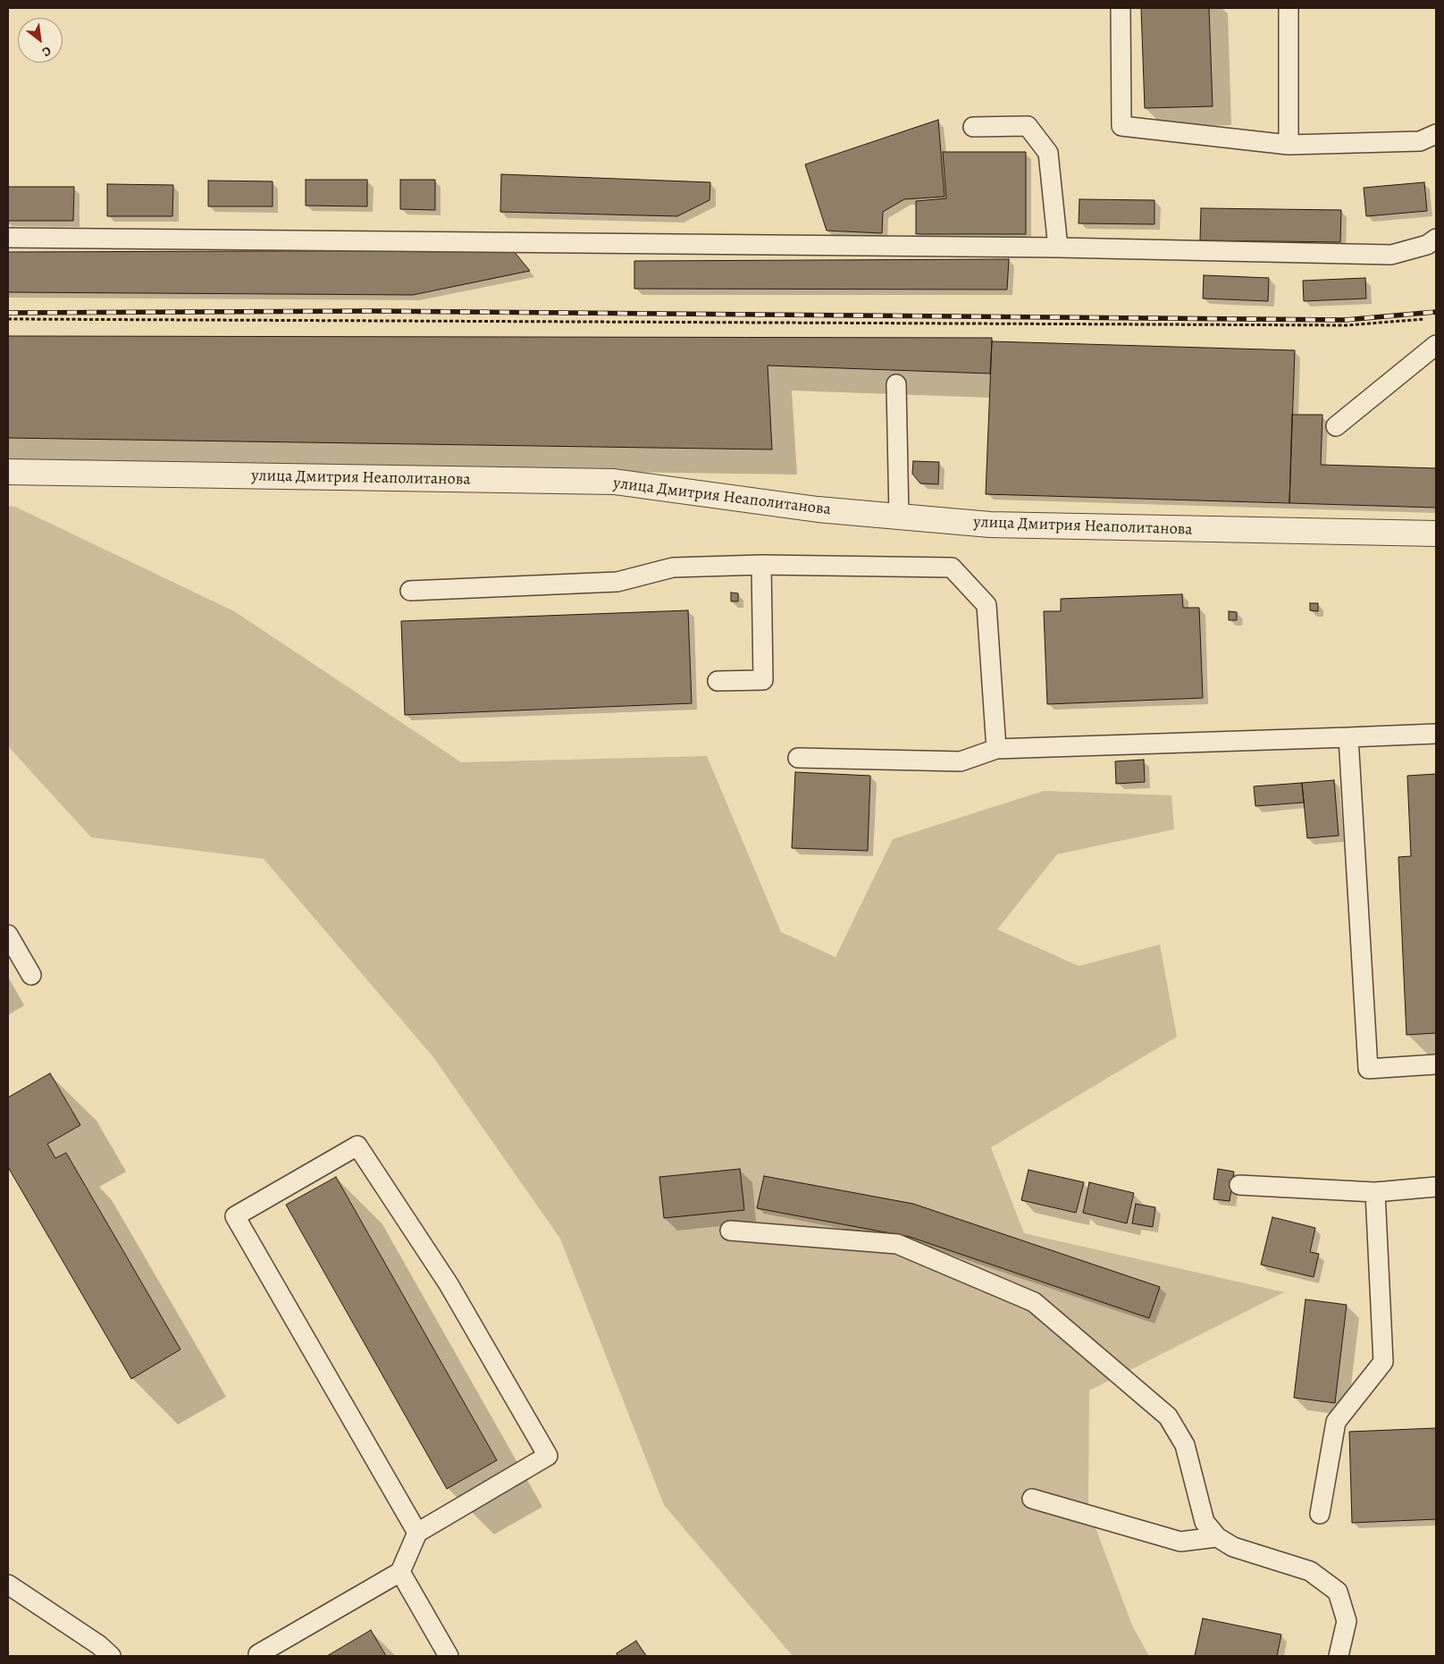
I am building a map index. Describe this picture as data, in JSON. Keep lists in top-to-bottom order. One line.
{"streets":{"street":["улица Дмитрия Неаполитанова"]},"north":"bottom right"}
